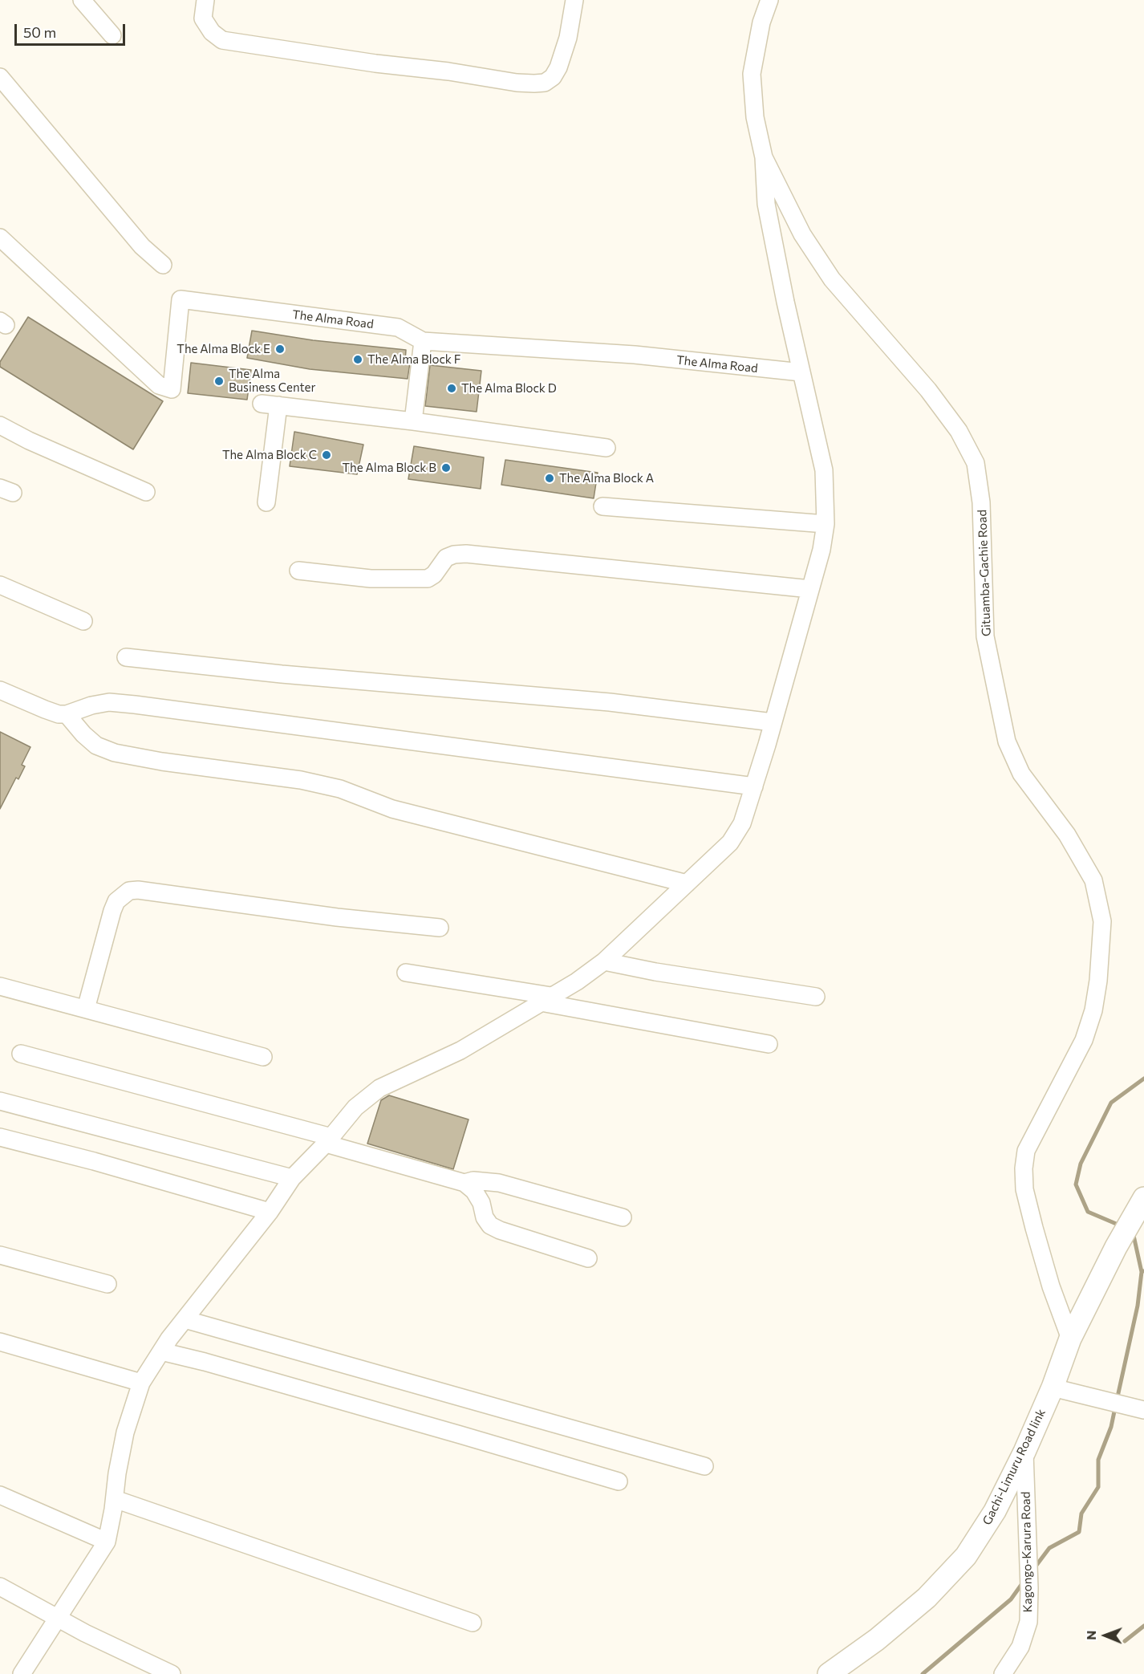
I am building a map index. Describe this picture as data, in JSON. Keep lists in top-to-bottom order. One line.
{"streets":{"main road":["Gachi-Limuru Road link"],"street":["The Alma Road","Gituamba-Gachie Road","Kagongo-Karura Road"]},"crossings":[["Gituamba-Gachie Road","Gachi-Limuru Road link"],["Gachi-Limuru Road link","Kagongo-Karura Road"]],"places":["The Alma Block E","The Alma Block F","The Alma Business Center","The Alma Block D","The Alma Block C","The Alma Block B","The Alma Block A"],"scale_bar":"50 m","north":"left"}
